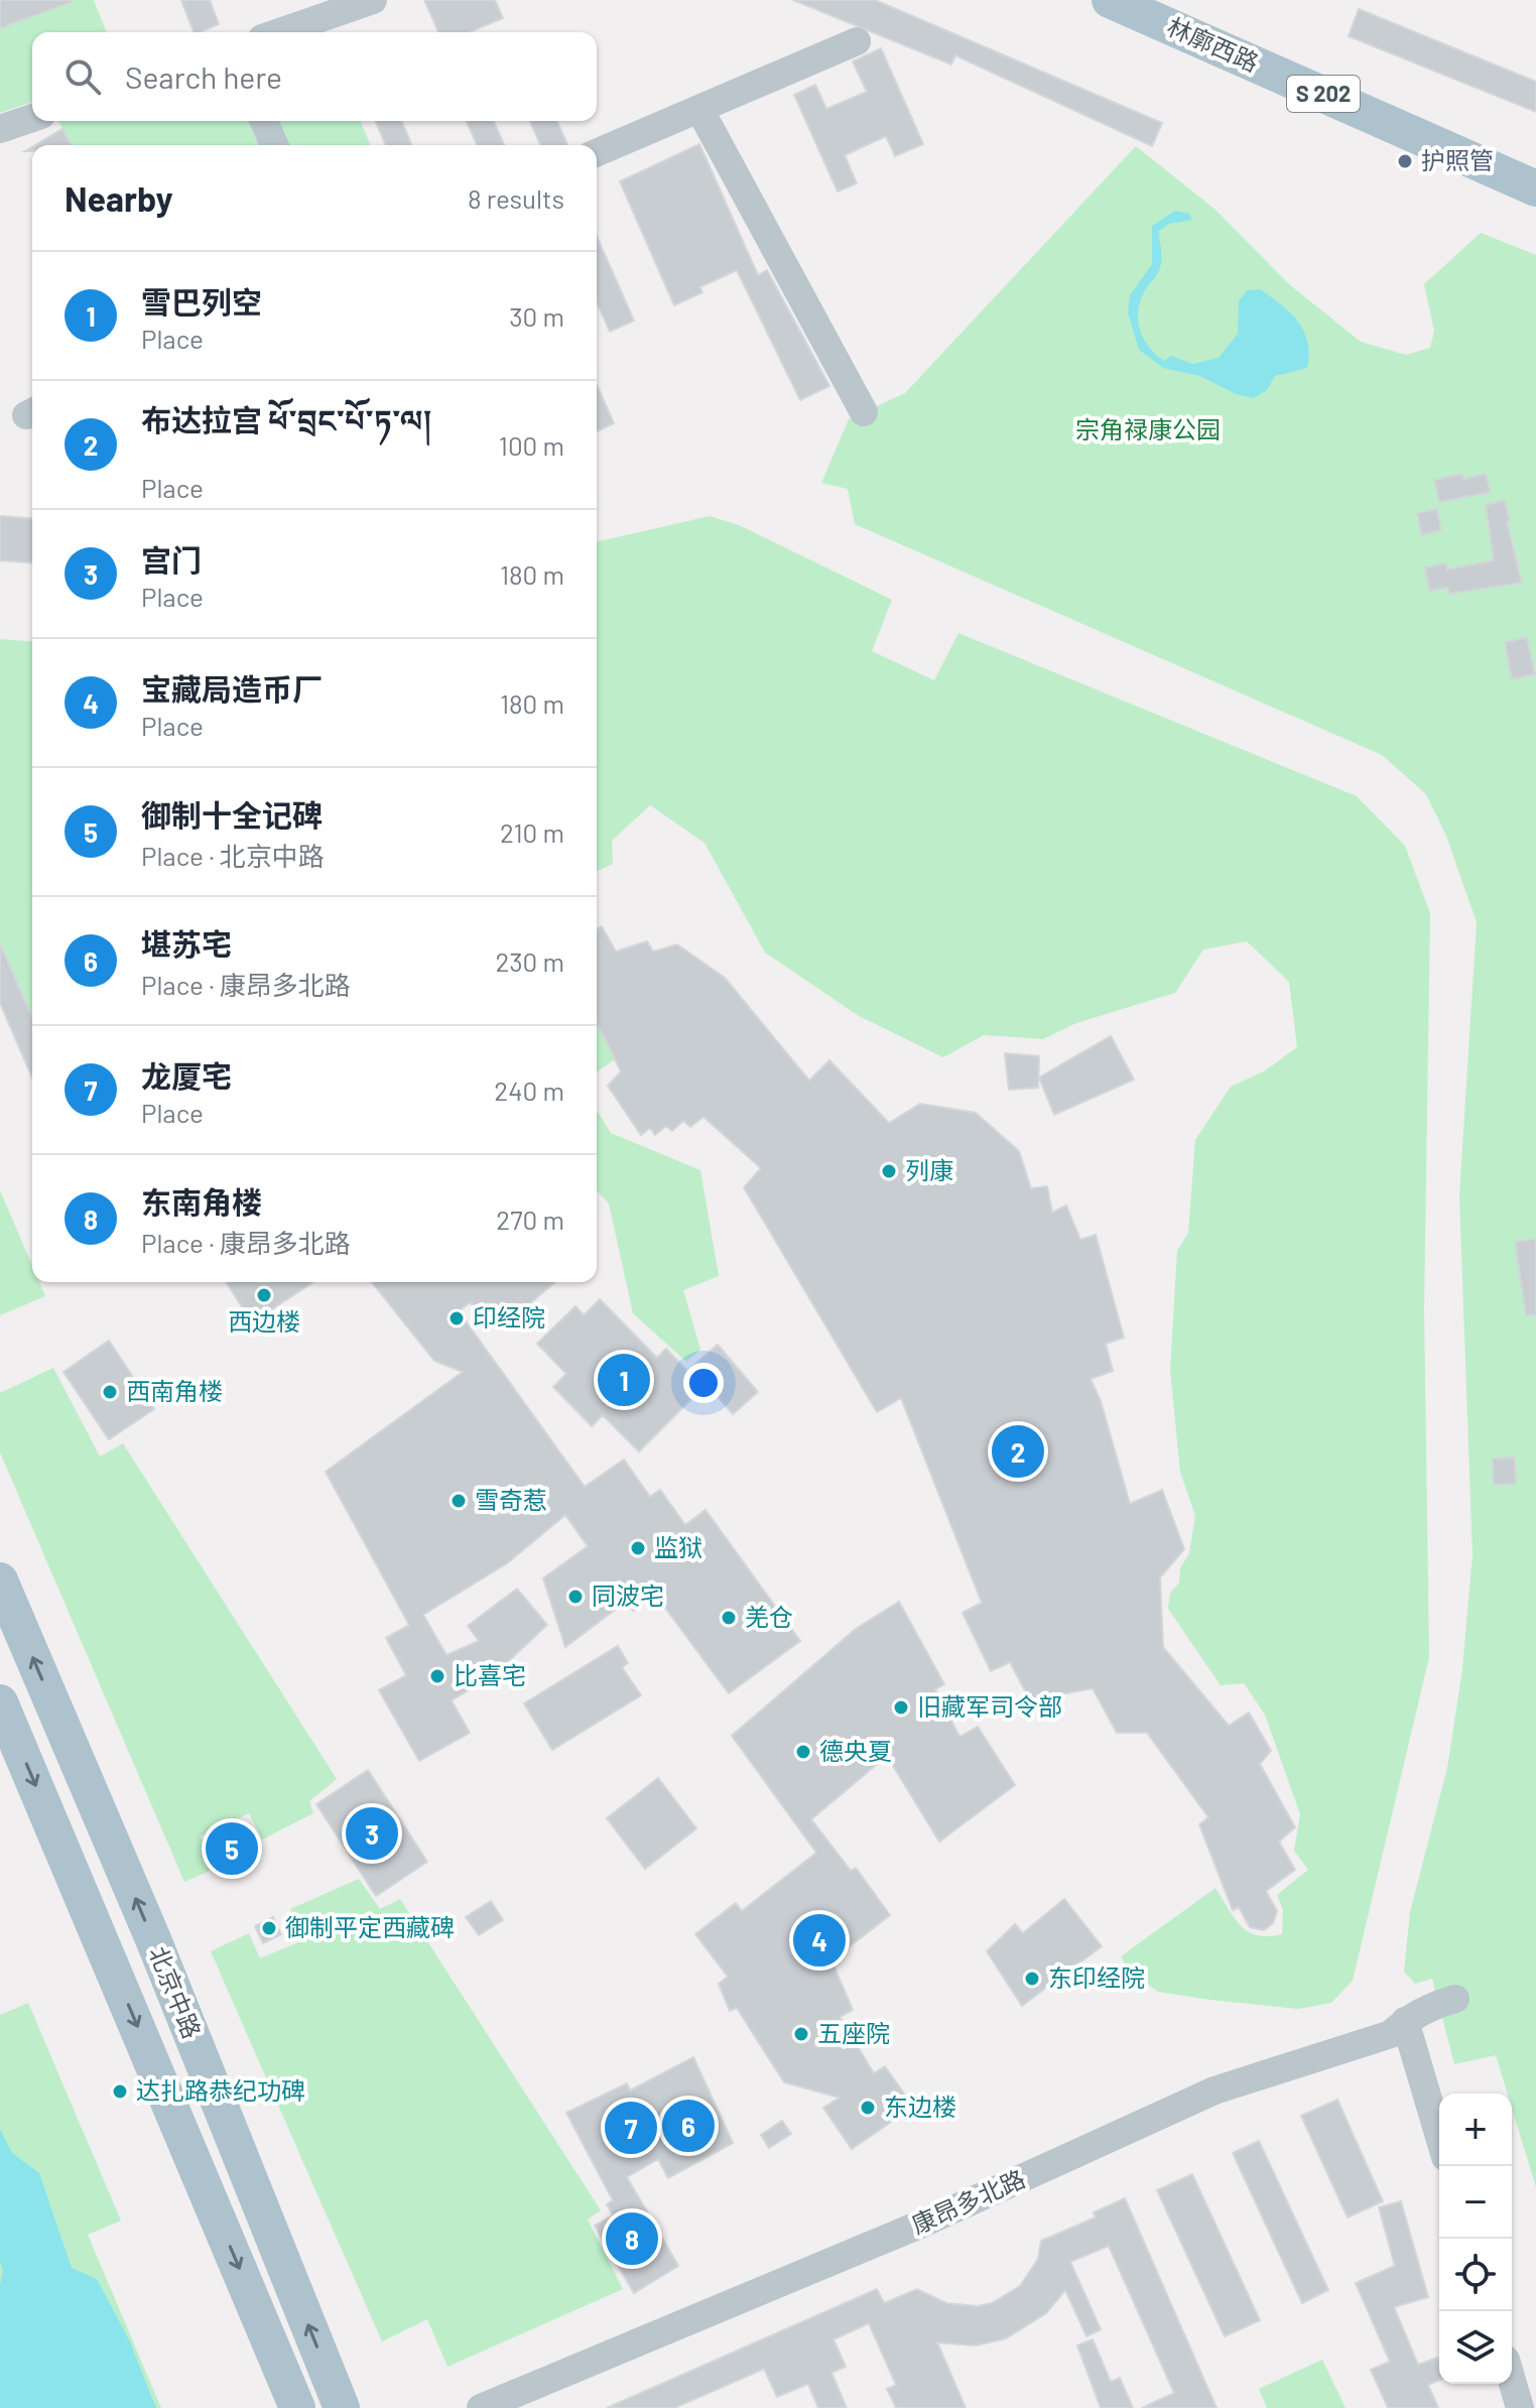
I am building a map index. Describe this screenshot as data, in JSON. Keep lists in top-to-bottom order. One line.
{"streets":{"main road":["林廓西路","S 202","北京中路"],"street":["康昂多北路"]},"parks":["宗角禄康公园"],"places":["护照管","列康","西边楼","印经院","西南角楼","雪奇惹","监狱","同波宅","羌仓","比喜宅","旧藏军司令部","德央夏","御制平定西藏碑","东印经院","五座院","达扎路恭纪功碑","东边楼"],"page":{"search":"Search here","heading":["Nearby","8 results"],"list":[{"mark":"1","name":"雪巴列空","note":"Place","value":"30 m"},{"mark":"2","name":"布达拉宫 ཕོ་བྲང་པོ་ཏ་ལ།","note":"Place","value":"100 m"},{"mark":"3","name":"宫门","note":"Place","value":"180 m"},{"mark":"4","name":"宝藏局造币厂","note":"Place","value":"180 m"},{"mark":"5","name":"御制十全记碑","note":"Place · 北京中路","value":"210 m"},{"mark":"6","name":"堪苏宅","note":"Place · 康昂多北路","value":"230 m"},{"mark":"7","name":"龙厦宅","note":"Place","value":"240 m"},{"mark":"8","name":"东南角楼","note":"Place · 康昂多北路","value":"270 m"}],"pins":["1","2","3","5","4","6","7","8"],"map_buttons":["+","−"]}}
